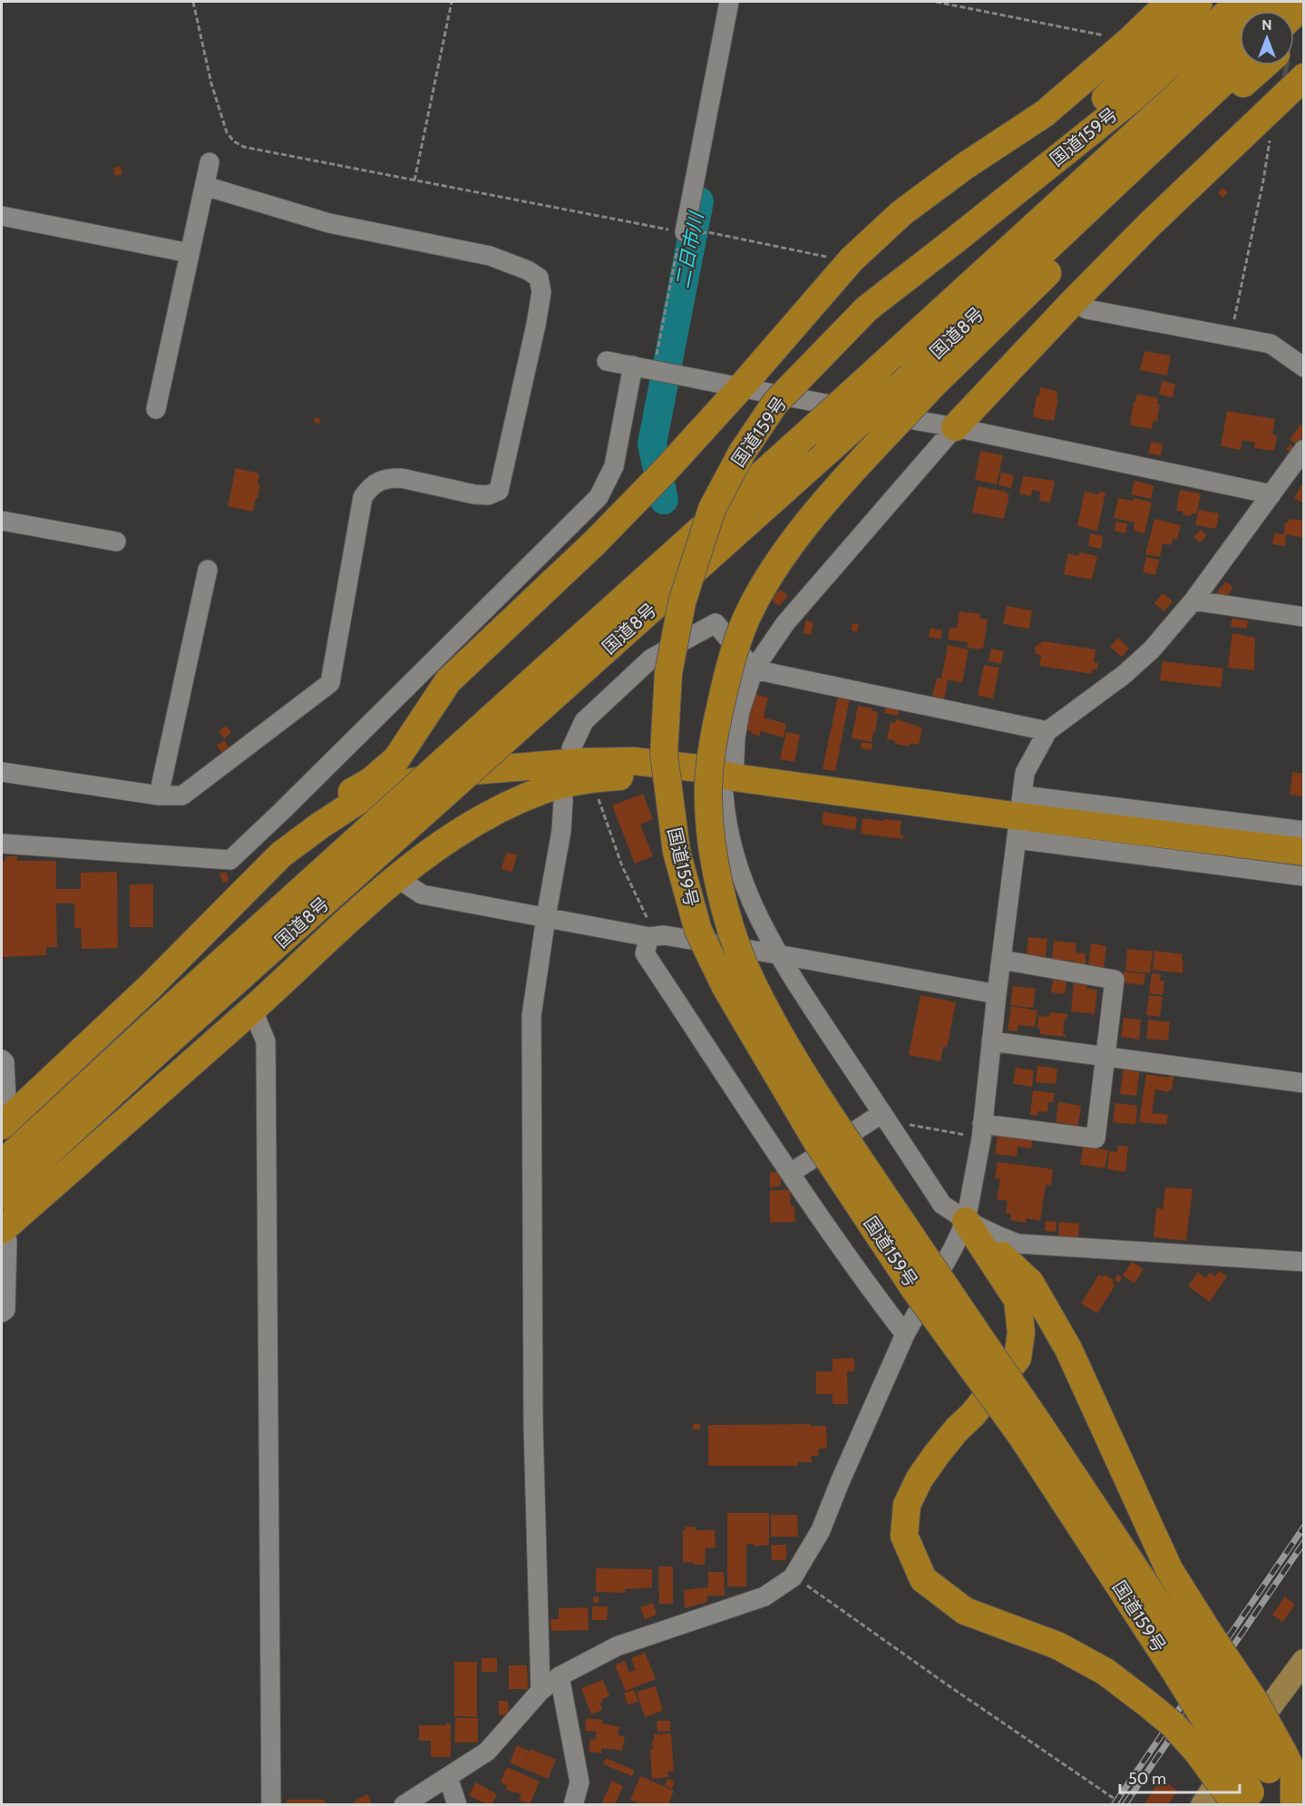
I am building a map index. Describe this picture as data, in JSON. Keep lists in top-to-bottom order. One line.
{"streets":{"highway":["国道159号","国道8号"]},"crossings":[["国道159号","国道8号"]],"water":["二日市川"],"scale_bar":"50 m","north":"top"}
